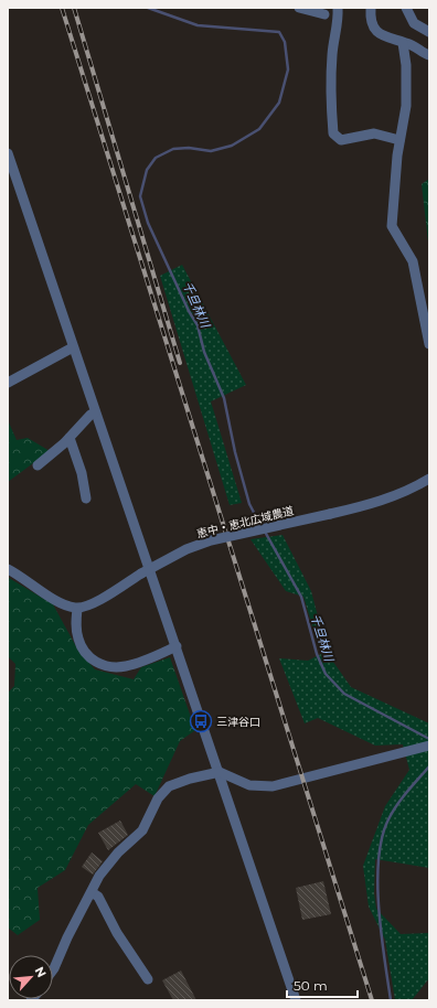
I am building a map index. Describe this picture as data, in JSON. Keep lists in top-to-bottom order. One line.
{"streets":{"street":["恵中・恵北広域農道"]},"water":["千旦林川"],"places":{"bus stop":["三津谷口"]},"scale_bar":"50 m","north":"top right"}
